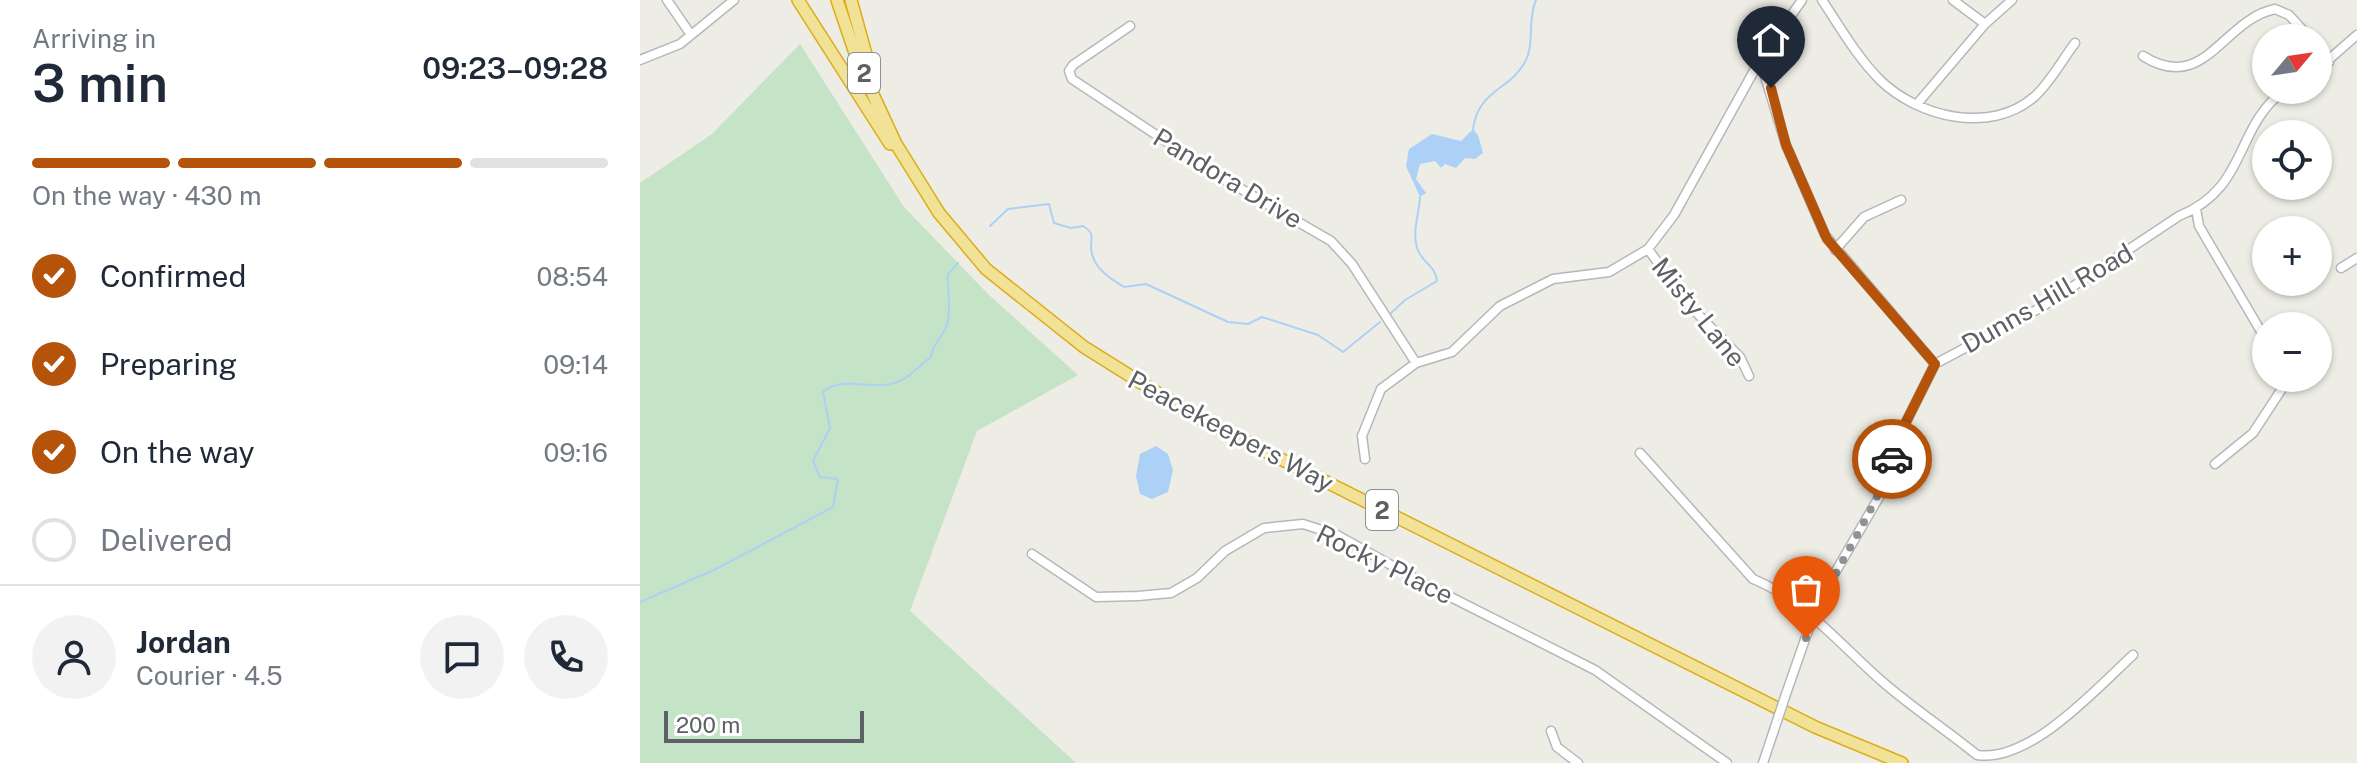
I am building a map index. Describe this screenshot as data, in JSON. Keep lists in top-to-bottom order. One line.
{"streets":{"highway":["2","Peacekeepers Way"],"street":["Pandora Drive","Dunns Hill Road","Misty Lane","Rocky Place"]},"scale_bar":"200 m","north":"top right","page":{"heading":["3 min","Arriving in","09:23–09:28"],"panel":["Jordan","Courier · 4.5"],"map_buttons":["+","−"],"bar":"On the way · 430 m","list":[["Confirmed","08:54"],["Preparing","09:14"],["On the way","09:16"],"Delivered"],"scale":"200 m"}}
